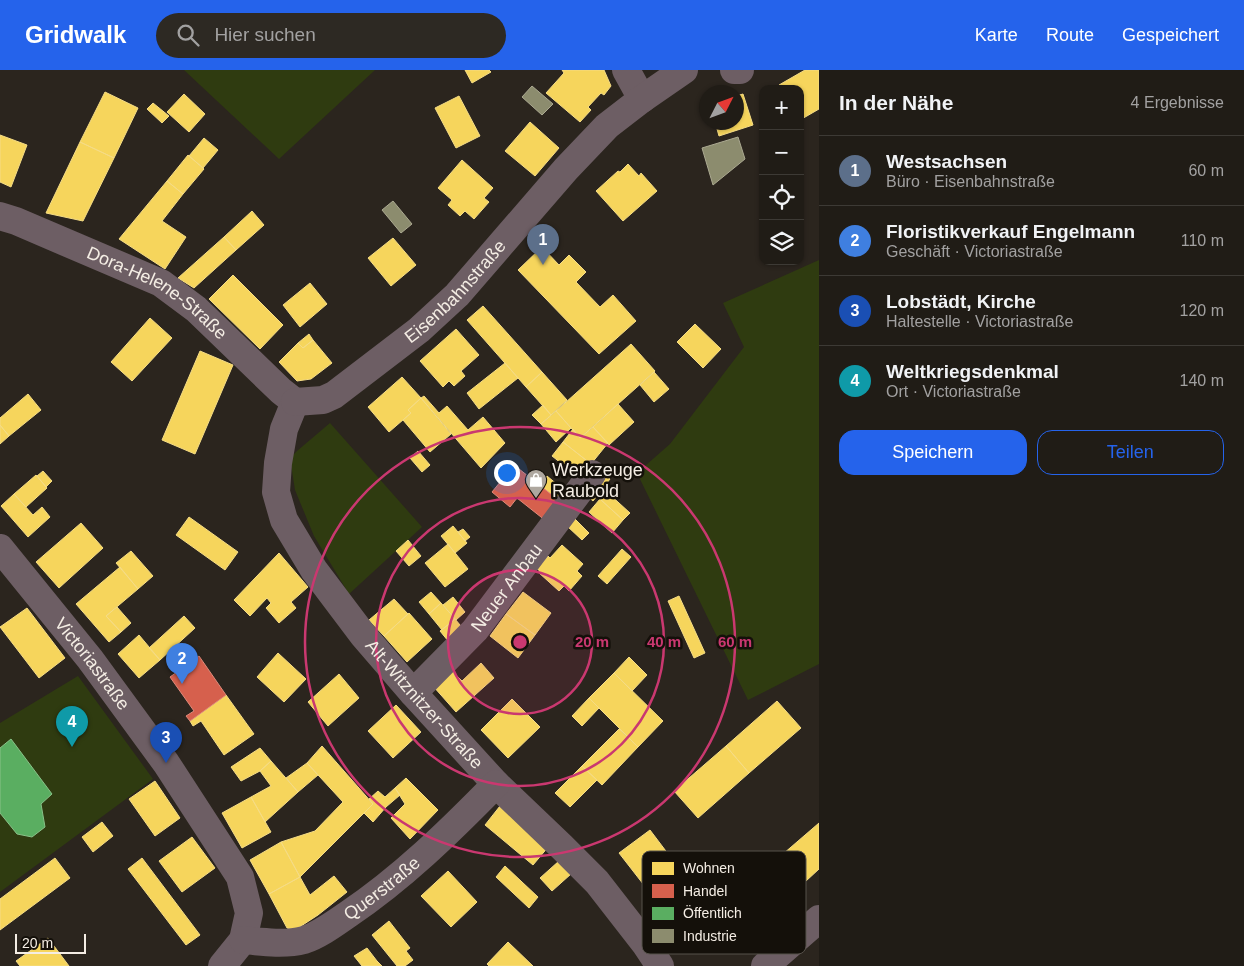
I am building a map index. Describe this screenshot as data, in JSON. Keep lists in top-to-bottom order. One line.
{"streets":{"street":["Eisenbahnstraße","Dora-Helene-Straße","Neuer Anbau","Victoriastraße","Alt-Witznitzer-Straße","Querstraße"]},"crossings":[["Eisenbahnstraße","Dora-Helene-Straße"],["Eisenbahnstraße","Alt-Witznitzer-Straße"],["Dora-Helene-Straße","Alt-Witznitzer-Straße"],["Neuer Anbau","Alt-Witznitzer-Straße"],["Victoriastraße","Querstraße"],["Alt-Witznitzer-Straße","Querstraße"]],"places":{"shop":["Werkzeuge Raubold"]},"legend":["Wohnen","Handel","Öffentlich","Industrie"],"scale_bar":"20 m","north":"top right","page":{"header":"Gridwalk","search":"Hier suchen","nav":["Karte","Route","Gespeichert"],"heading":["In der Nähe","4 Ergebnisse"],"map_buttons":["+","−"],"list":[{"mark":"1","name":"Westsachsen","note":"Büro · Eisenbahnstraße","value":"60 m"},{"mark":"2","name":"Floristikverkauf Engelmann","note":"Geschäft · Victoriastraße","value":"110 m"},{"mark":"3","name":"Lobstädt, Kirche","note":"Haltestelle · Victoriastraße","value":"120 m"},{"mark":"4","name":"Weltkriegsdenkmal","note":"Ort · Victoriastraße","value":"140 m"}],"pins":["1","2","4","3"],"buttons":["Speichern","Teilen"],"scale":"20 m"},"rings":["20 m","40 m","60 m"]}
